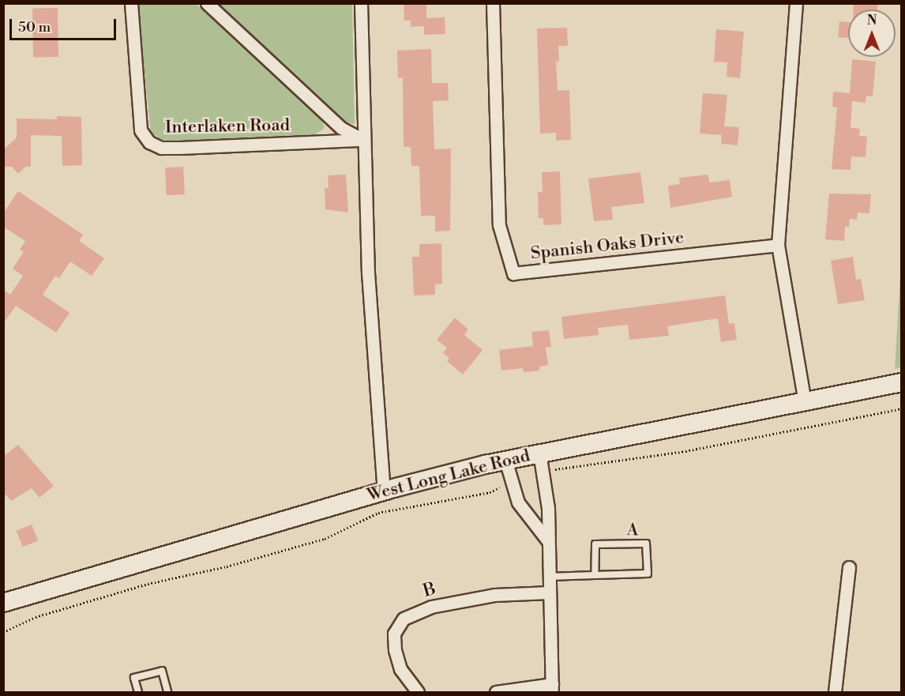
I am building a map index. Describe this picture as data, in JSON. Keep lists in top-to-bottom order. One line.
{"streets":{"main road":["West Long Lake Road"],"street":["Interlaken Road","Spanish Oaks Drive","B"],"lane":["A"]},"scale_bar":"50 m","north":"top"}
